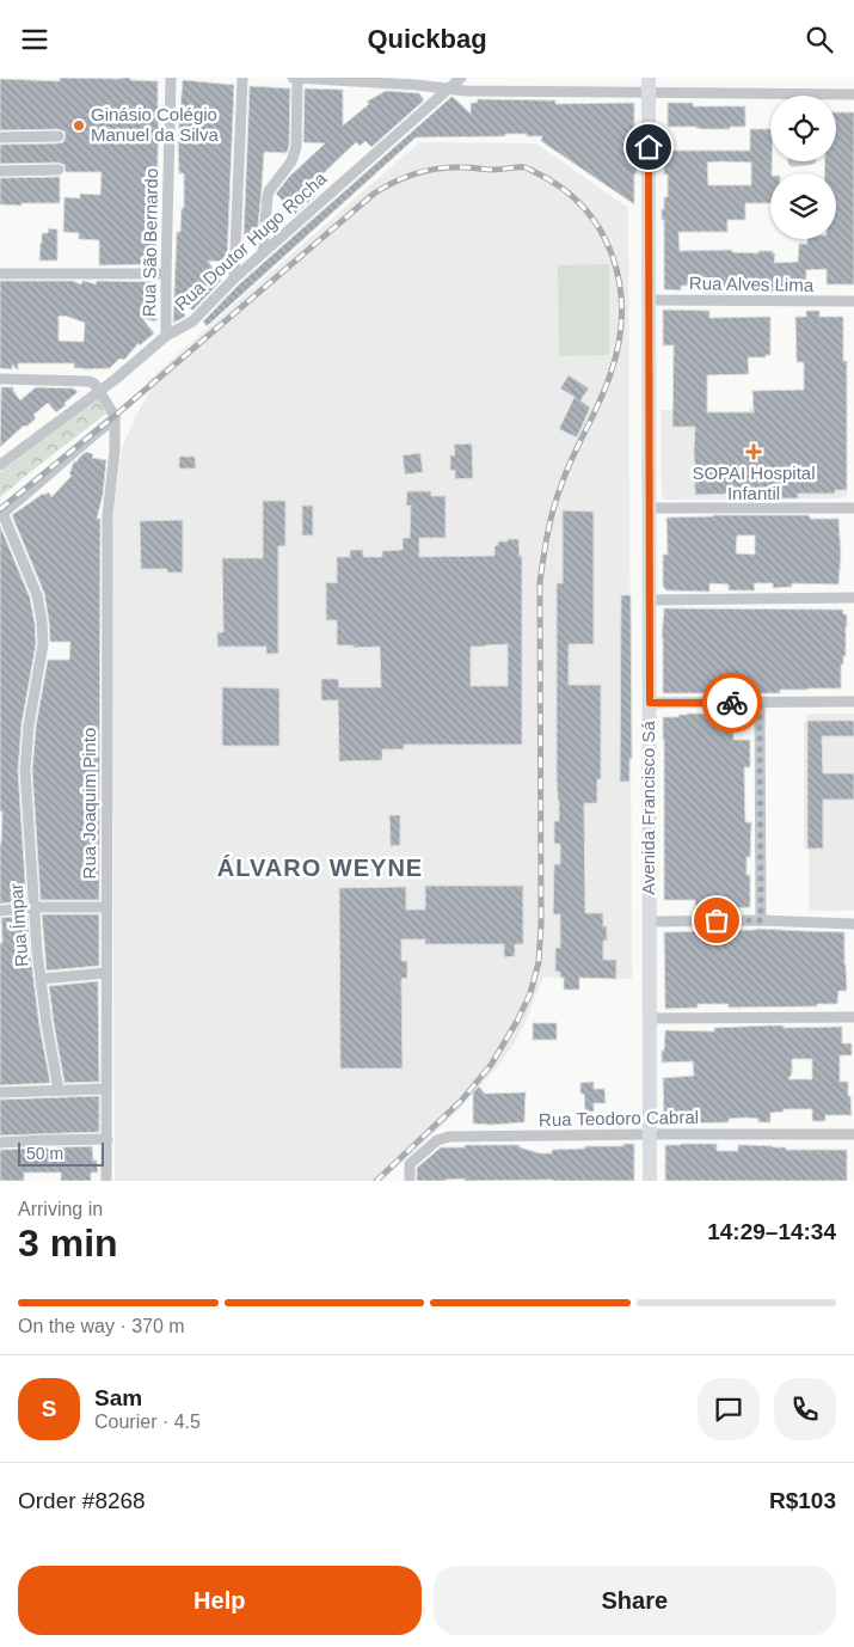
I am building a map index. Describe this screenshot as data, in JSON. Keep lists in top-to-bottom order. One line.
{"streets":{"main road":["Avenida Francisco Sá"],"street":["Rua Doutor Hugo Rocha","Rua São Bernardo","Rua Alves Lima","Rua Joaquim Pinto","Rua Ímpar","Rua Teodoro Cabral"]},"crossings":[["Rua Doutor Hugo Rocha","Rua São Bernardo"],["Rua Alves Lima","Avenida Francisco Sá"],["Avenida Francisco Sá","Rua Teodoro Cabral"]],"districts":["ÁLVARO WEYNE"],"places":{"other":["Ginásio Colégio Manuel da Silva"],"health":["SOPAI Hospital Infantil"]},"scale_bar":"50 m","page":{"header":"Quickbag","scale":"50 m","heading":["3 min","Arriving in","14:29–14:34"],"panel":["Sam","Courier · 4.5","Order #8268","R$103"],"bar":"On the way · 370 m","round":"S","buttons":["Help","Share"]}}
